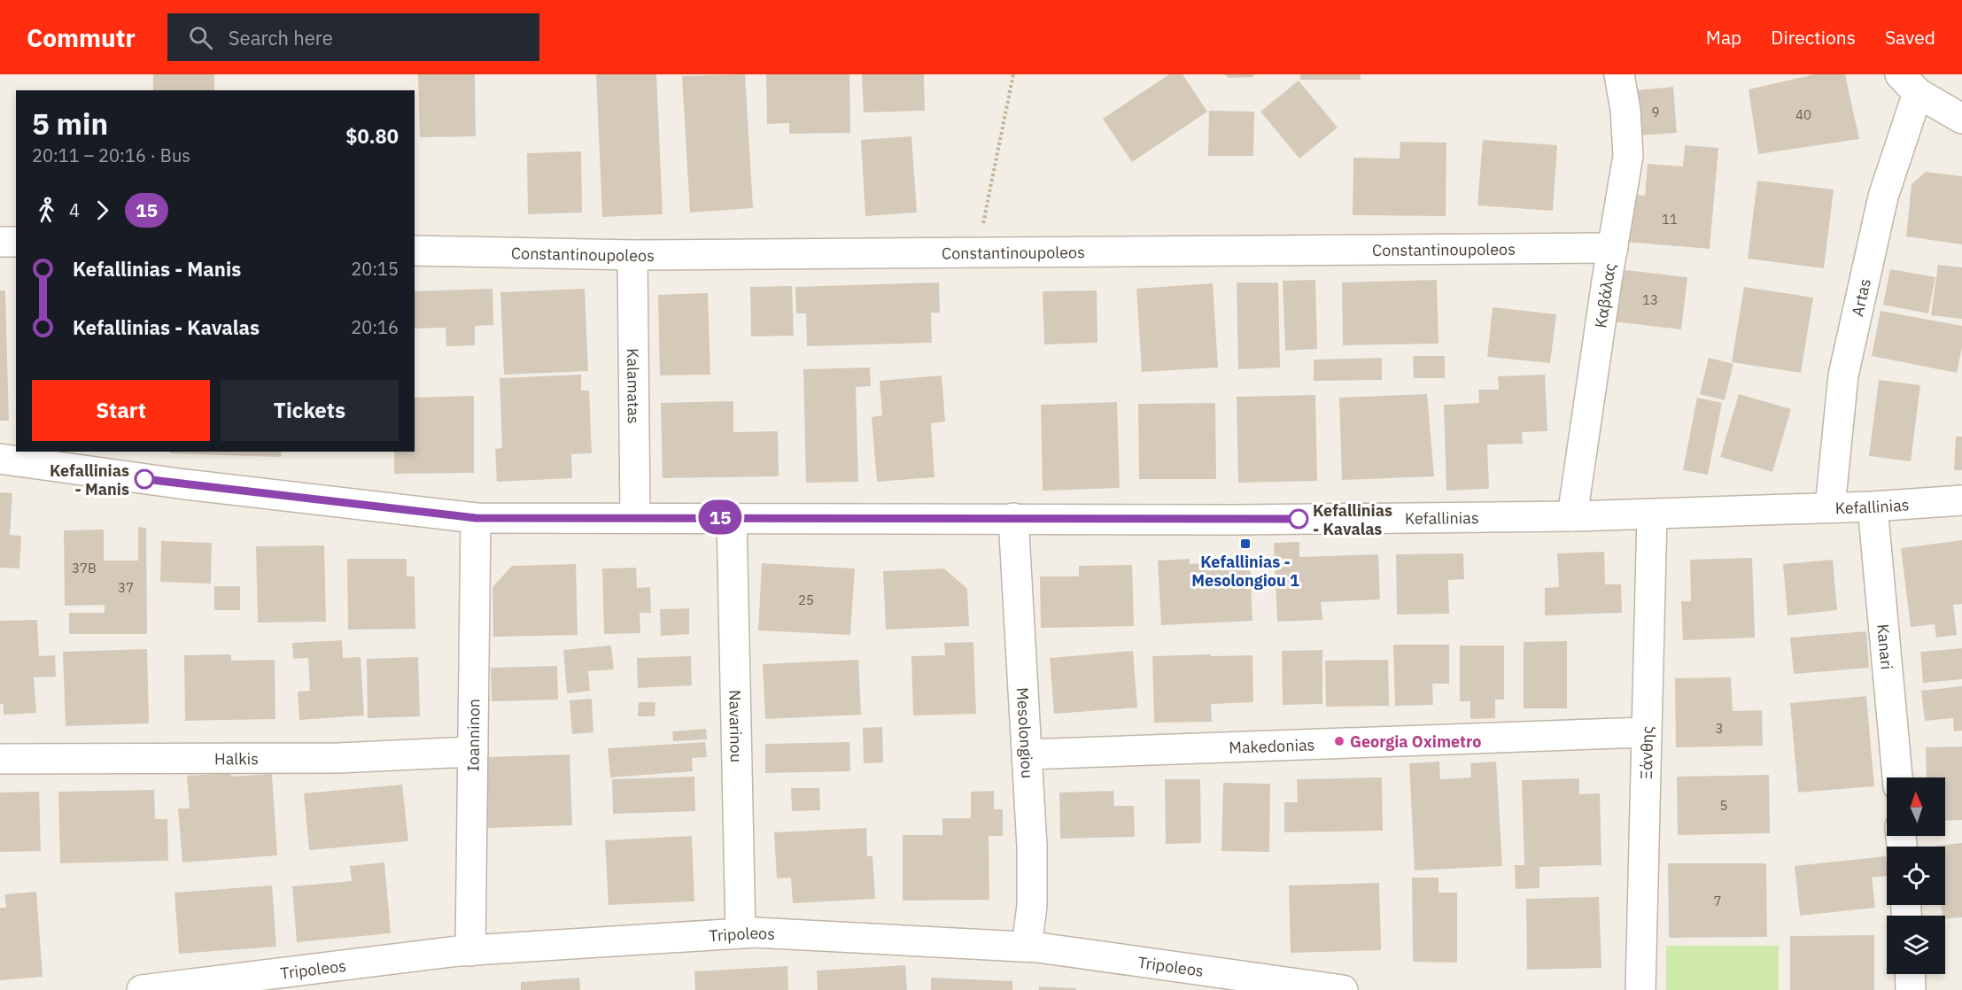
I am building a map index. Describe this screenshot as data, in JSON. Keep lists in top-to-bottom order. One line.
{"streets":{"street":["Constantinoupoleos","Καβάλας","Artas","Kalamatas","Kefallinias","Kanari","Navarinou","Mesolongiou","Ioanninon","Makedonias","Ξάνθης","Halkis","Tripoleos"]},"crossings":[["Constantinoupoleos","Καβάλας"],["Constantinoupoleos","Kalamatas"],["Καβάλας","Kefallinias"],["Artas","Kefallinias"],["Kalamatas","Kefallinias"],["Kefallinias","Kanari"],["Kefallinias","Navarinou"],["Kefallinias","Mesolongiou"],["Kefallinias","Ioanninon"],["Kefallinias","Ξάνθης"],["Navarinou","Tripoleos"],["Mesolongiou","Makedonias"],["Mesolongiou","Tripoleos"],["Ioanninon","Halkis"],["Ioanninon","Tripoleos"],["Makedonias","Ξάνθης"]],"places":{"other":["Kefallinias - Manis","Kefallinias - Kavalas","Georgia Oximetro"],"transit":["Kefallinias - Mesolongiou 1"]},"lines":["bus line 15"],"house_numbers":["9","40","11","13","37B","37","25","3","5","7"],"north":"top","page":{"header":"Commutr","search":"Search here","nav":["Map","Directions","Saved"],"on_map":"15","heading":["5 min","20:11 – 20:16 · Bus","$0.80"],"legs":["4","15"],"list":[{"name":"Kefallinias - Manis","value":"20:15"},{"name":"Kefallinias - Kavalas","value":"20:16"}],"buttons":["Start","Tickets"]}}
